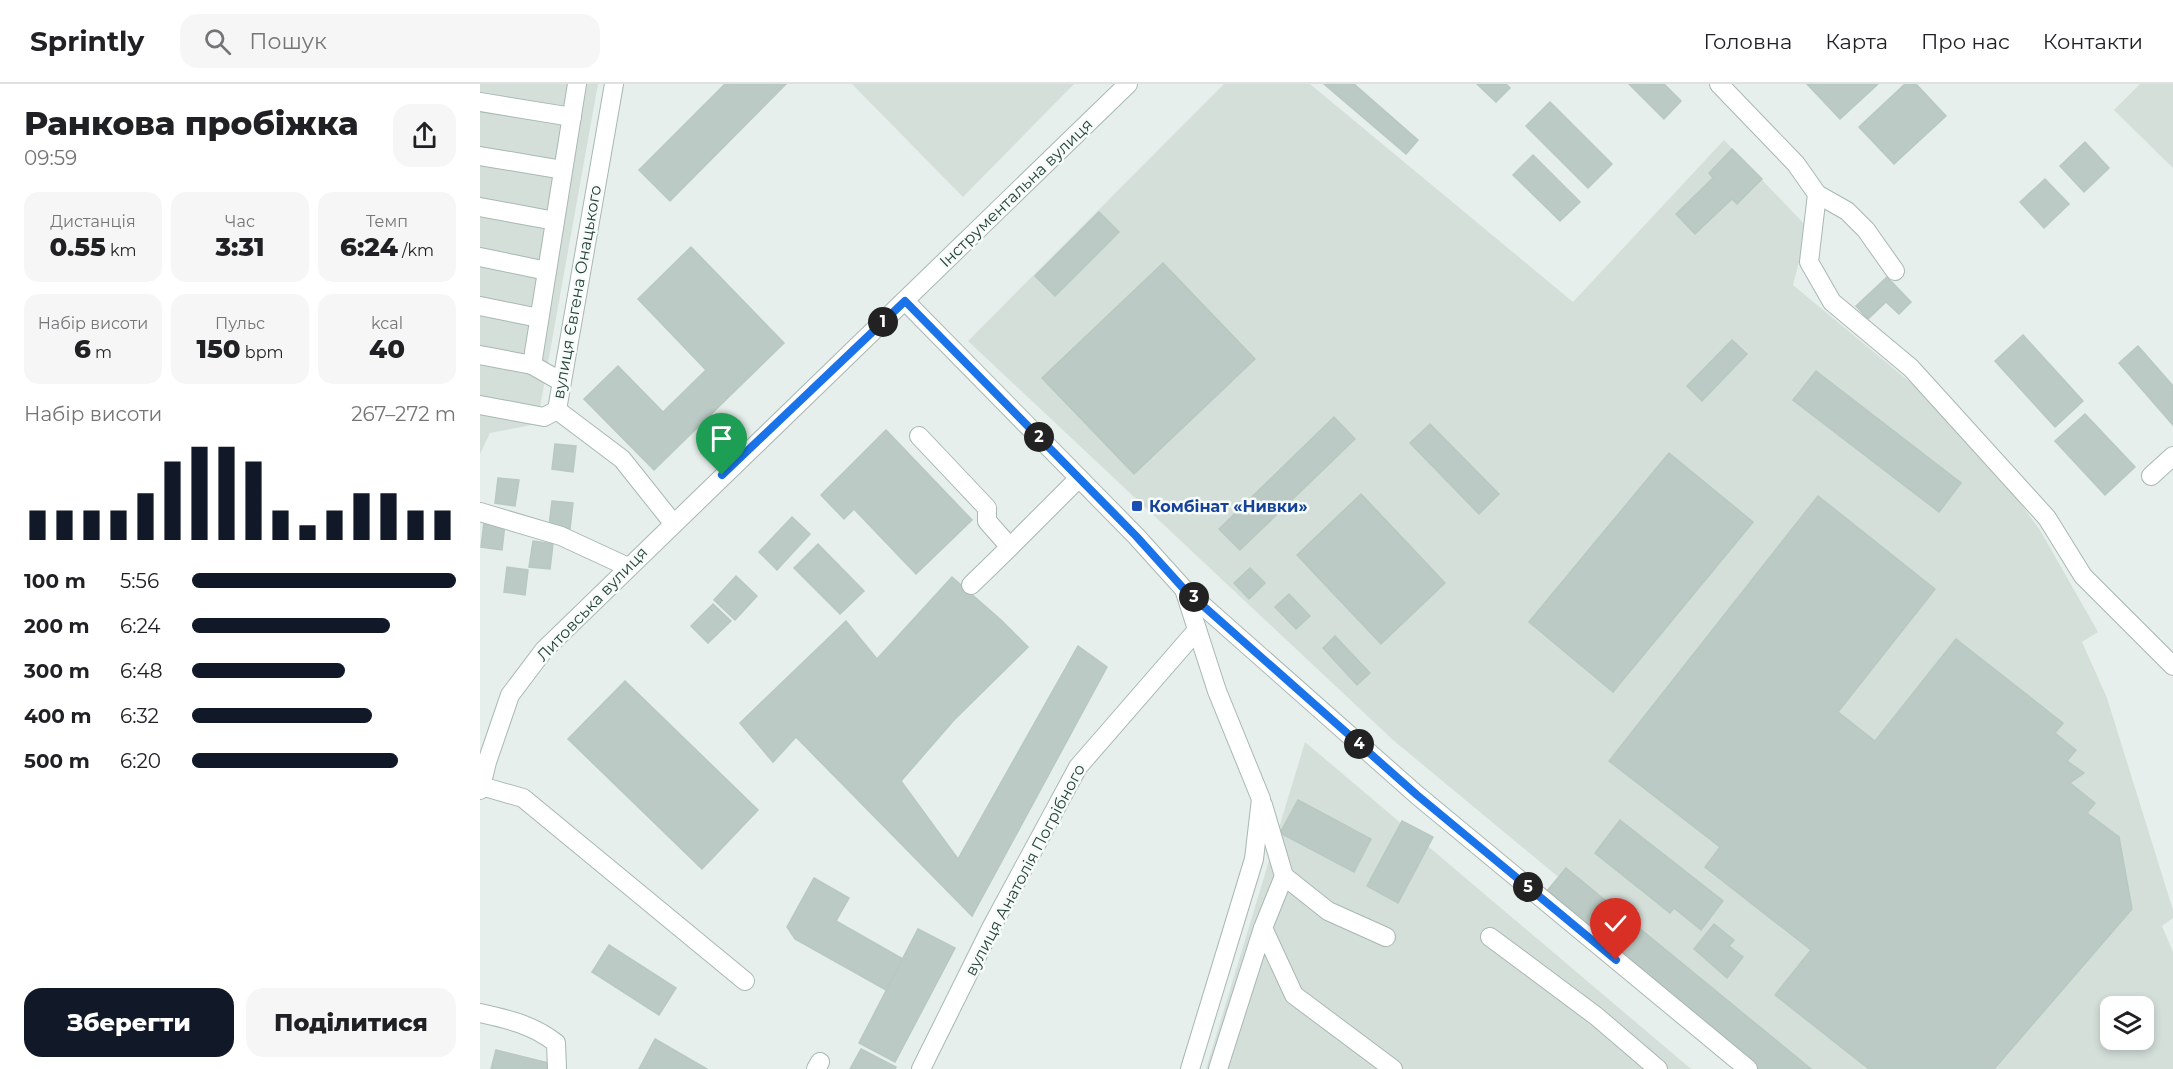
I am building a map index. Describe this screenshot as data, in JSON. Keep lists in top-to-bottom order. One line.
{"streets":{"street":["Інструментальна вулиця","вулиця Євгена Онацького","Литовська вулиця","вулиця Анатолія Погрібного"]},"crossings":[["Інструментальна вулиця","вулиця Євгена Онацького"],["Інструментальна вулиця","Литовська вулиця"],["вулиця Євгена Онацького","Литовська вулиця"]],"places":{"transit":["Комбінат «Нивки»"]},"page":{"header":"Sprintly","search":"Пошук","nav":["Головна","Карта","Про нас","Контакти"],"heading":["Ранкова пробіжка","09:59"],"stats":[["Дистанція","0.55 km"],["Час","3:31"],["Темп","6:24 /km"],["Набір висоти","6 m"],["Пульс","150 bpm"],["kcal","40"]],"pins":["1","2","3","4","5"],"chart":["Набір висоти","267–272 m"],"list":[{"name":"100 m","note":"5:56"},{"name":"200 m","note":"6:24"},{"name":"300 m","note":"6:48"},{"name":"400 m","note":"6:32"},{"name":"500 m","note":"6:20"}],"buttons":["Зберегти","Поділитися"]}}
